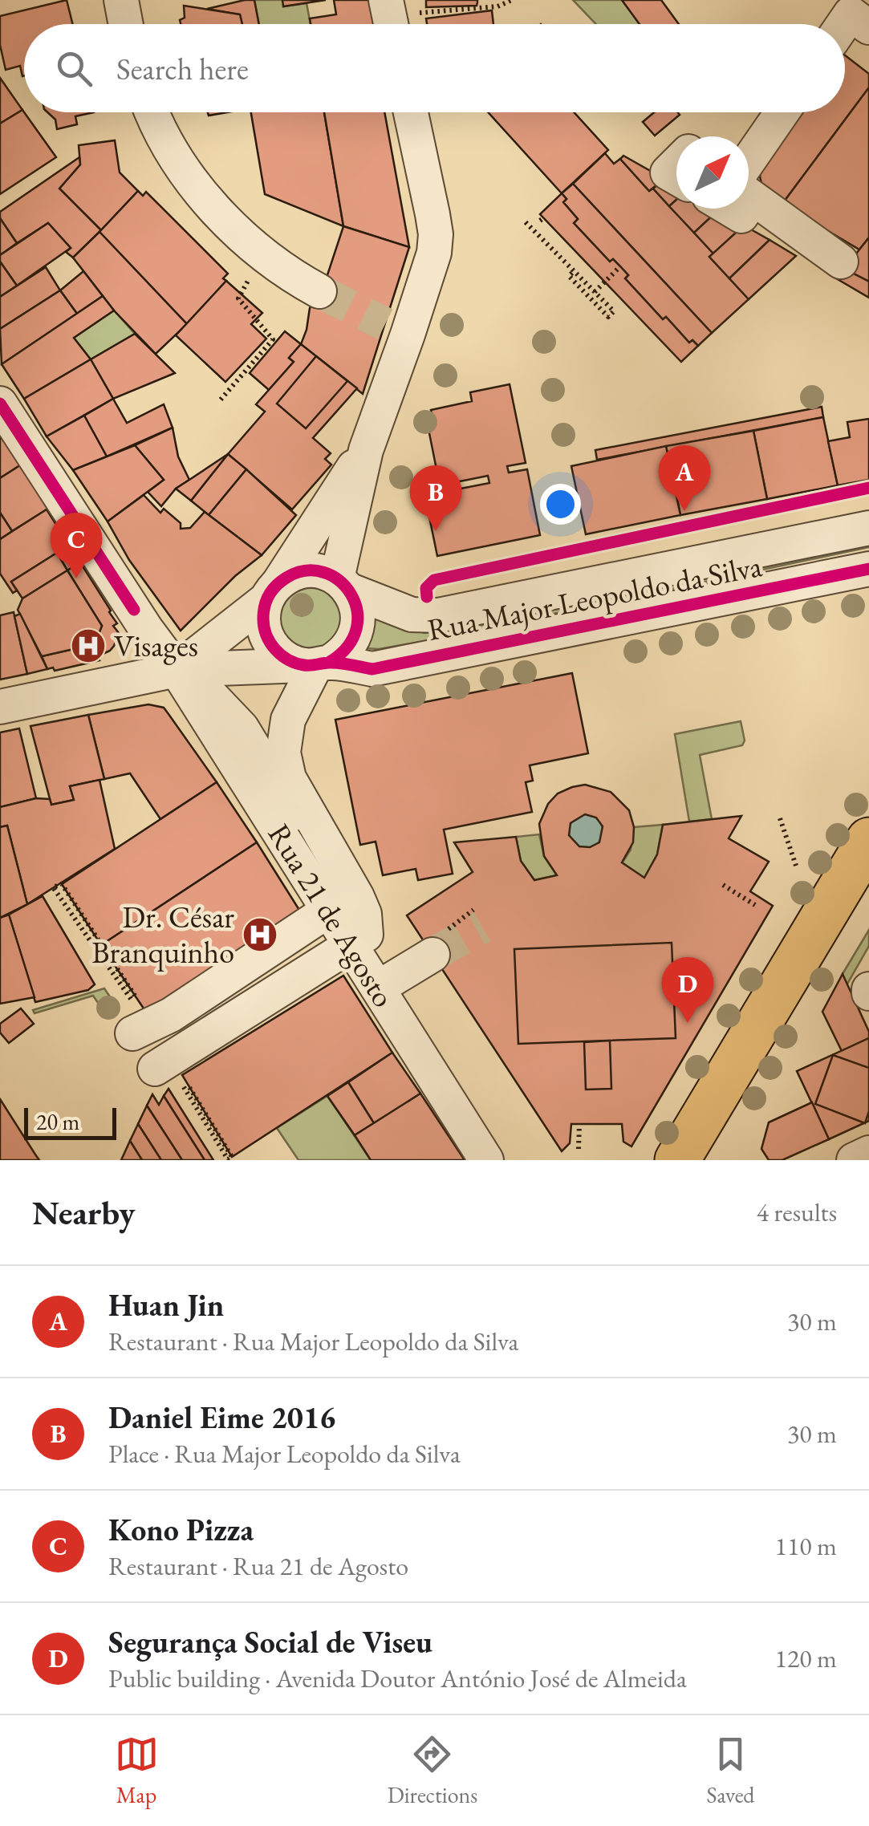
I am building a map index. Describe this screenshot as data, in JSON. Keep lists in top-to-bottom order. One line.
{"streets":{"street":["Rua Major Leopoldo da Silva","Rua 21 de Agosto"]},"crossings":[["Rua Major Leopoldo da Silva","Rua 21 de Agosto"]],"places":{"hospital":["Visages","Dr. César Branquinho"]},"scale_bar":"20 m","north":"top right","page":{"search":"Search here","pins":["A","B","C","D"],"scale":"20 m","heading":["Nearby","4 results"],"list":[{"mark":"A","name":"Huan Jin","note":"Restaurant · Rua Major Leopoldo da Silva","value":"30 m"},{"mark":"B","name":"Daniel Eime 2016","note":"Place · Rua Major Leopoldo da Silva","value":"30 m"},{"mark":"C","name":"Kono Pizza","note":"Restaurant · Rua 21 de Agosto","value":"110 m"},{"mark":"D","name":"Segurança Social de Viseu","note":"Public building · Avenida Doutor António José de Almeida","value":"120 m"}],"nav":["Map","Directions","Saved"]}}
